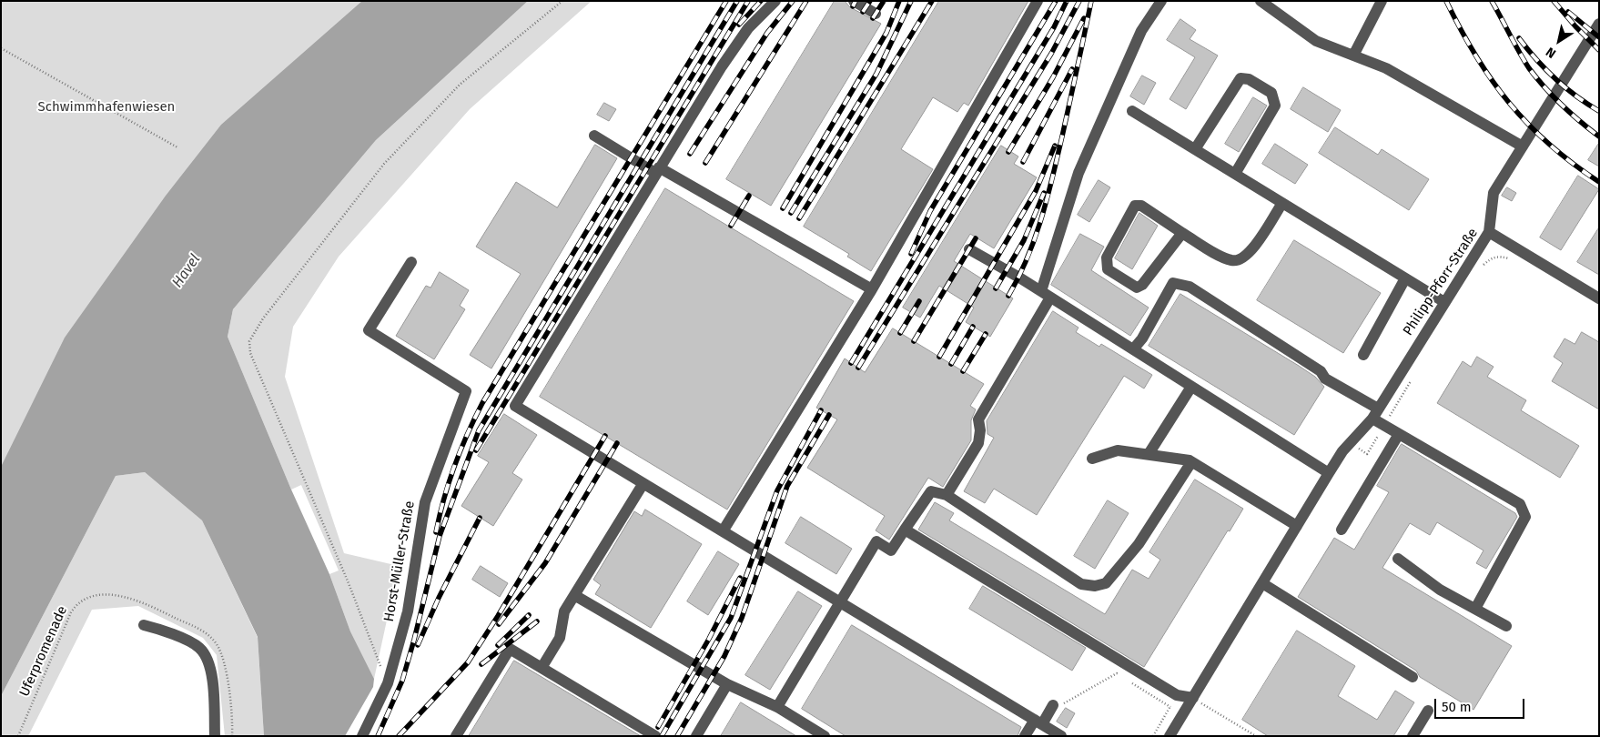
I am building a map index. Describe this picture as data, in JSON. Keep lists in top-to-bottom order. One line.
{"streets":{"street":["Philipp-Pforr-Straße","Horst-Müller-Straße"],"path":["Uferpromenade"]},"water":["Havel"],"parks":["Schwimmhafenwiesen"],"scale_bar":"50 m","north":"bottom left"}
